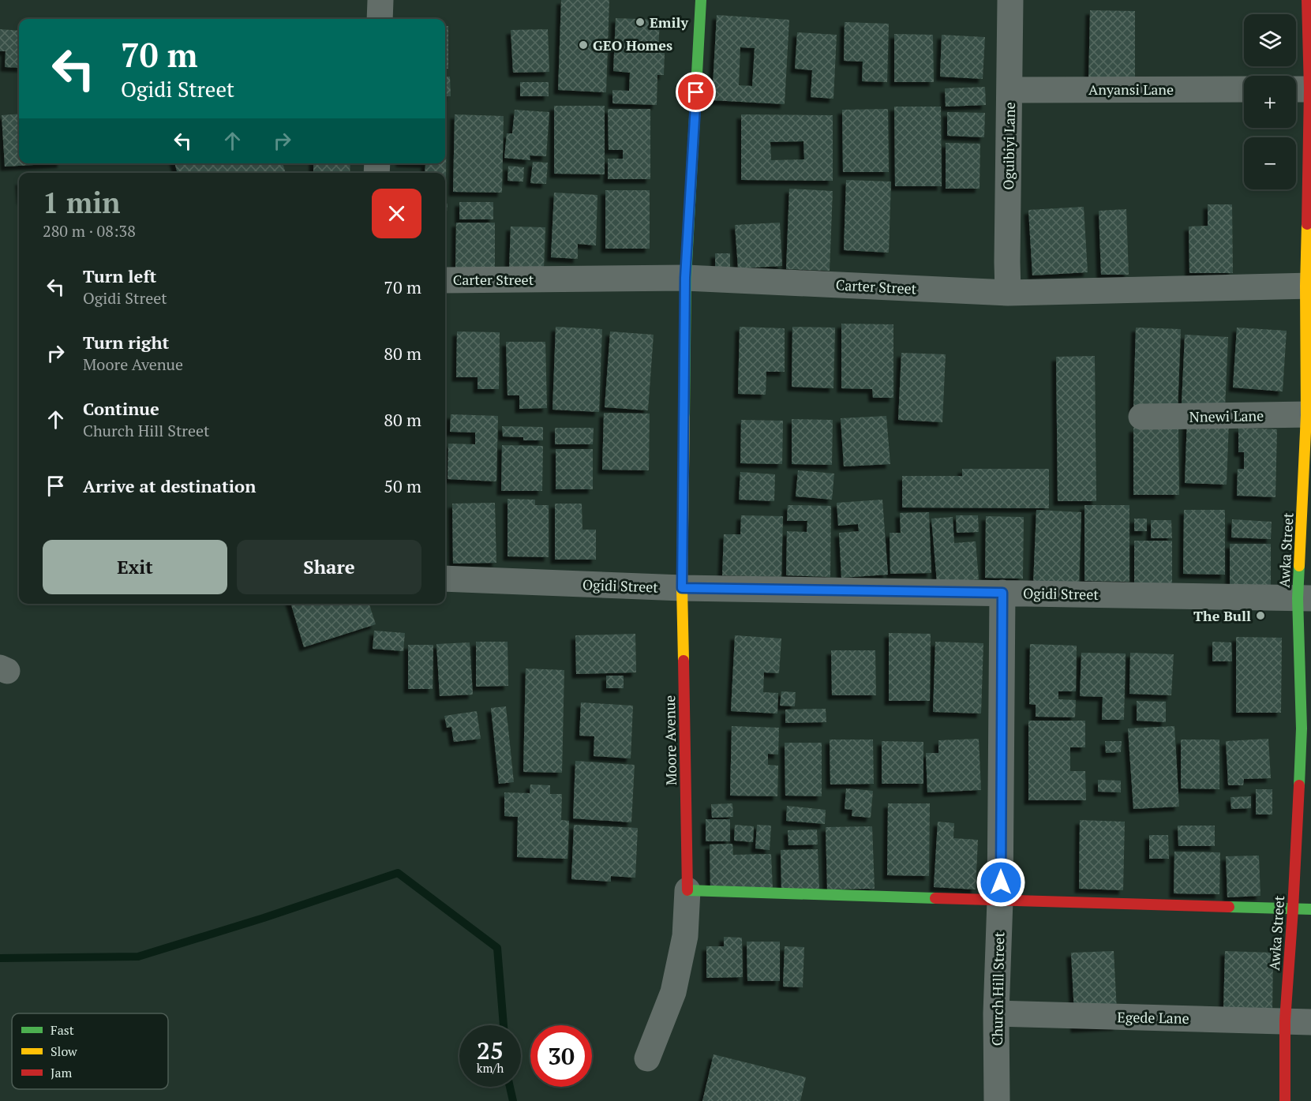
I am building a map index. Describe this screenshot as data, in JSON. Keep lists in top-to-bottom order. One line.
{"streets":{"street":["Anyansi Lane","Oguibiyi Lane","Carter Street","Nnewi Lane","Awka Street","Ogidi Street","Moore Avenue","Church Hill Street","Egede Lane"]},"crossings":[["Anyansi Lane","Oguibiyi Lane"],["Oguibiyi Lane","Carter Street"],["Carter Street","Awka Street"],["Carter Street","Moore Avenue"],["Nnewi Lane","Awka Street"],["Awka Street","Ogidi Street"],["Awka Street","Egede Lane"],["Ogidi Street","Moore Avenue"],["Ogidi Street","Church Hill Street"],["Church Hill Street","Egede Lane"]],"places":["Emily","GEO Homes","The Bull"],"legend":["Fast","Slow","Jam"],"page":{"map_buttons":["+","−"],"turn":["70 m","Ogidi Street"],"heading":["1 min","280 m · 08:38"],"list":[{"name":"Turn left","note":"Ogidi Street","value":"70 m"},{"name":"Turn right","note":"Moore Avenue","value":"80 m"},{"name":"Continue","note":"Church Hill Street","value":"80 m"},{"name":"Arrive at destination","value":"50 m"}],"buttons":["Exit","Share"],"speed":"25 km/h","limit":"30"}}
